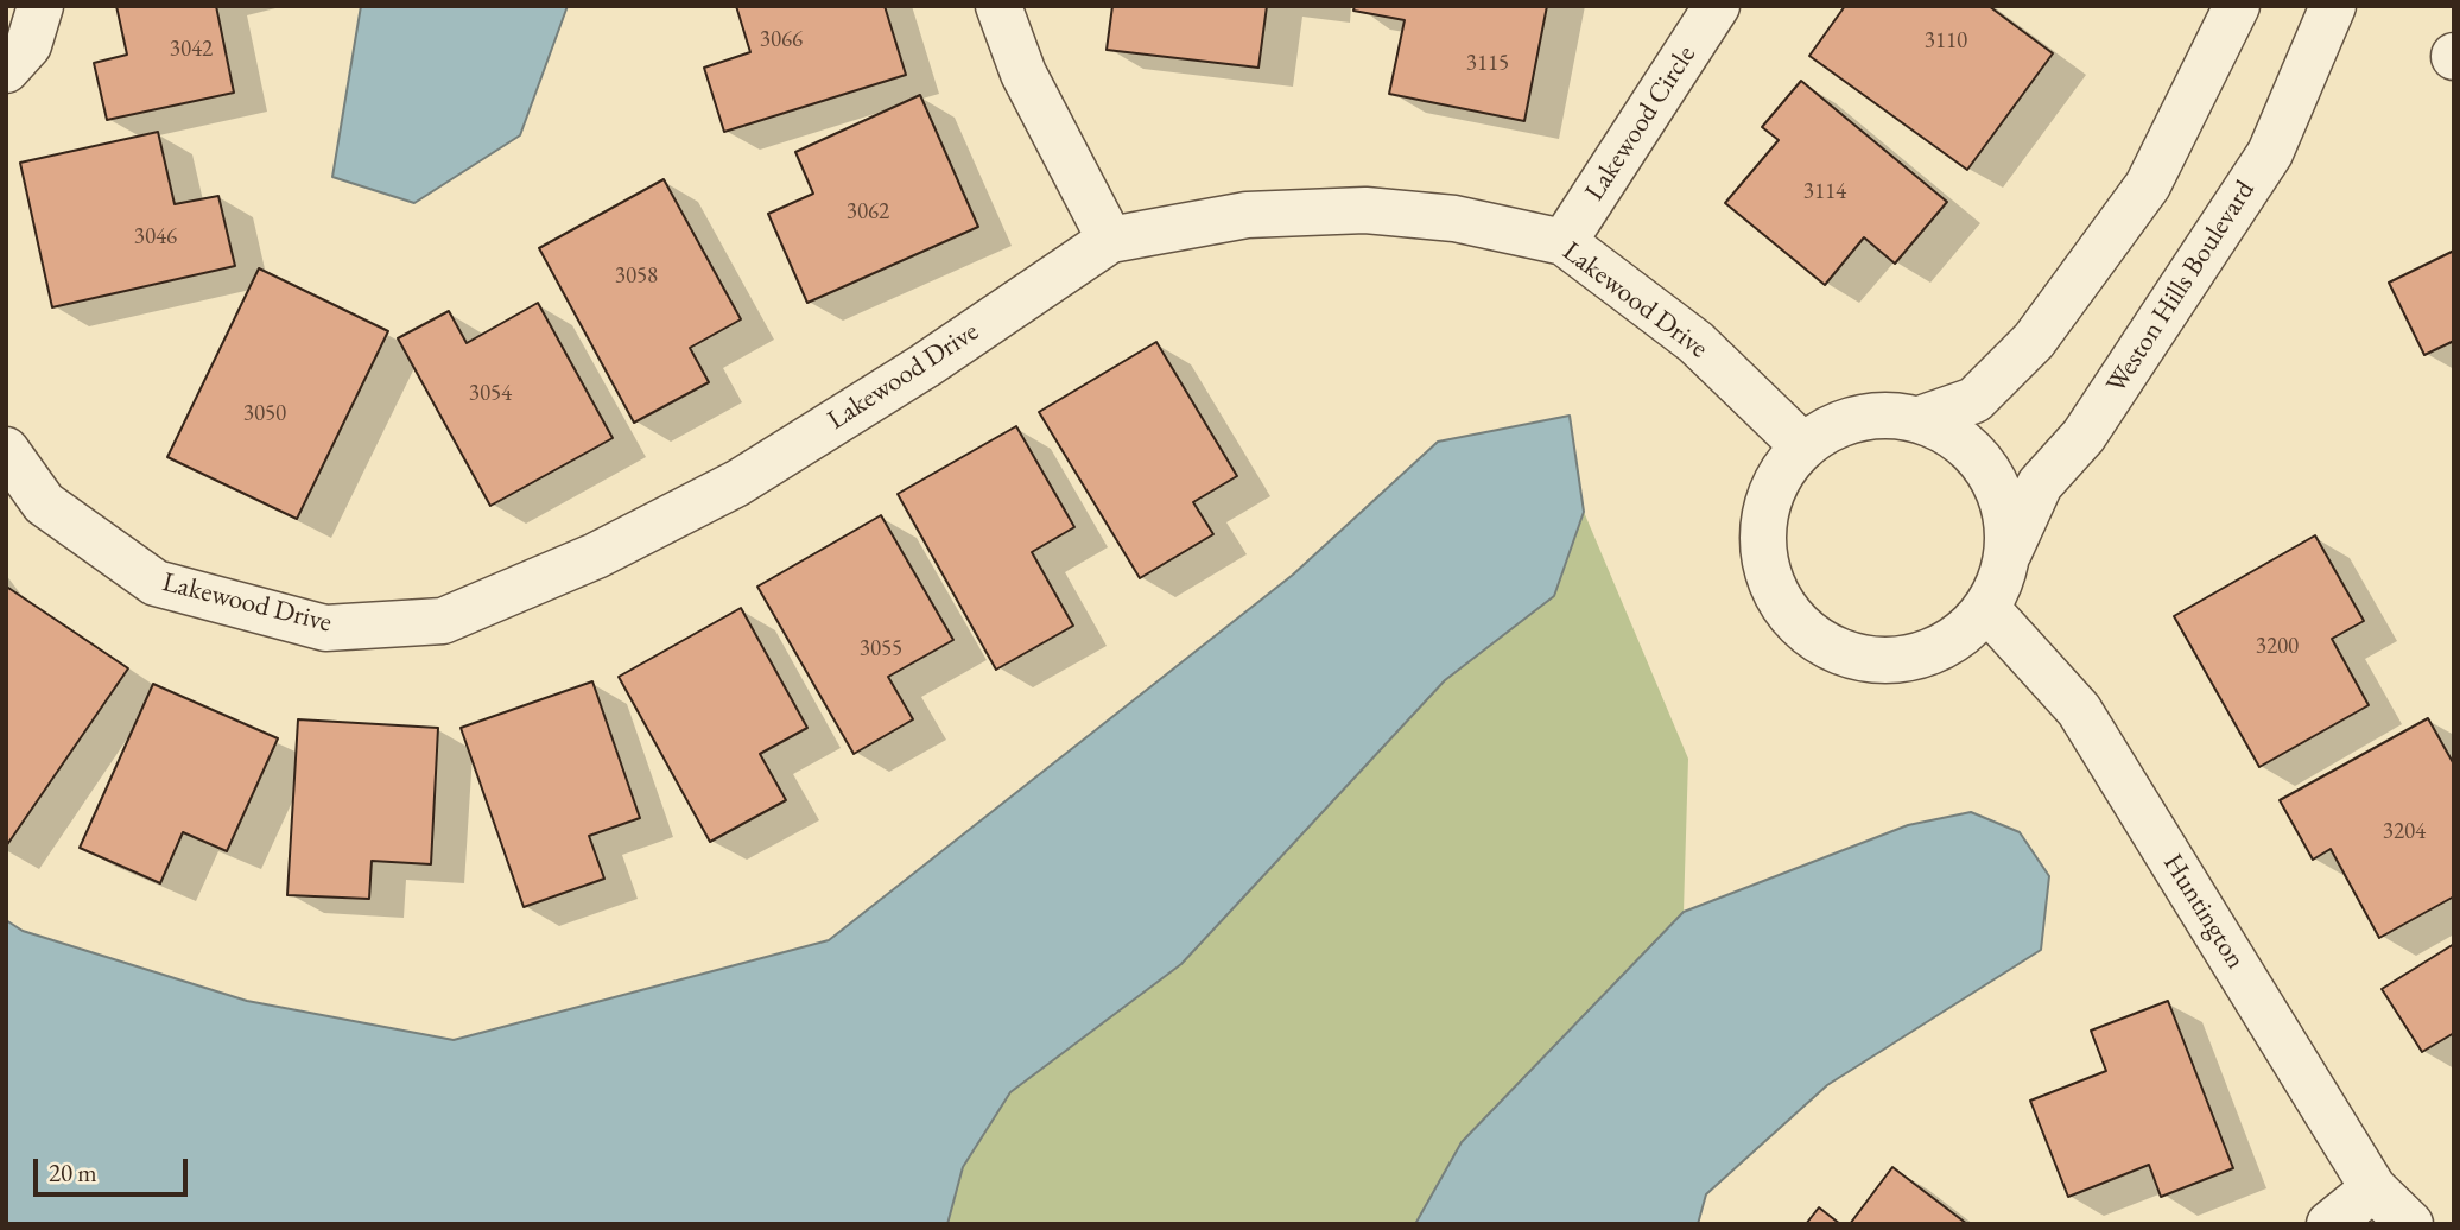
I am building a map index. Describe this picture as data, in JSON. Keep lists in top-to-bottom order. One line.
{"streets":{"street":["Lakewood Circle","Weston Hills Boulevard","Lakewood Drive","Huntington"]},"crossings":[["Lakewood Circle","Lakewood Drive"],["Weston Hills Boulevard","Lakewood Drive"],["Weston Hills Boulevard","Huntington"],["Lakewood Drive","Huntington"]],"house_numbers":["3066","3110","3042","3115","3114","3062","3046","3058","3054","3050","3200","3055","3204"],"scale_bar":"20 m"}
